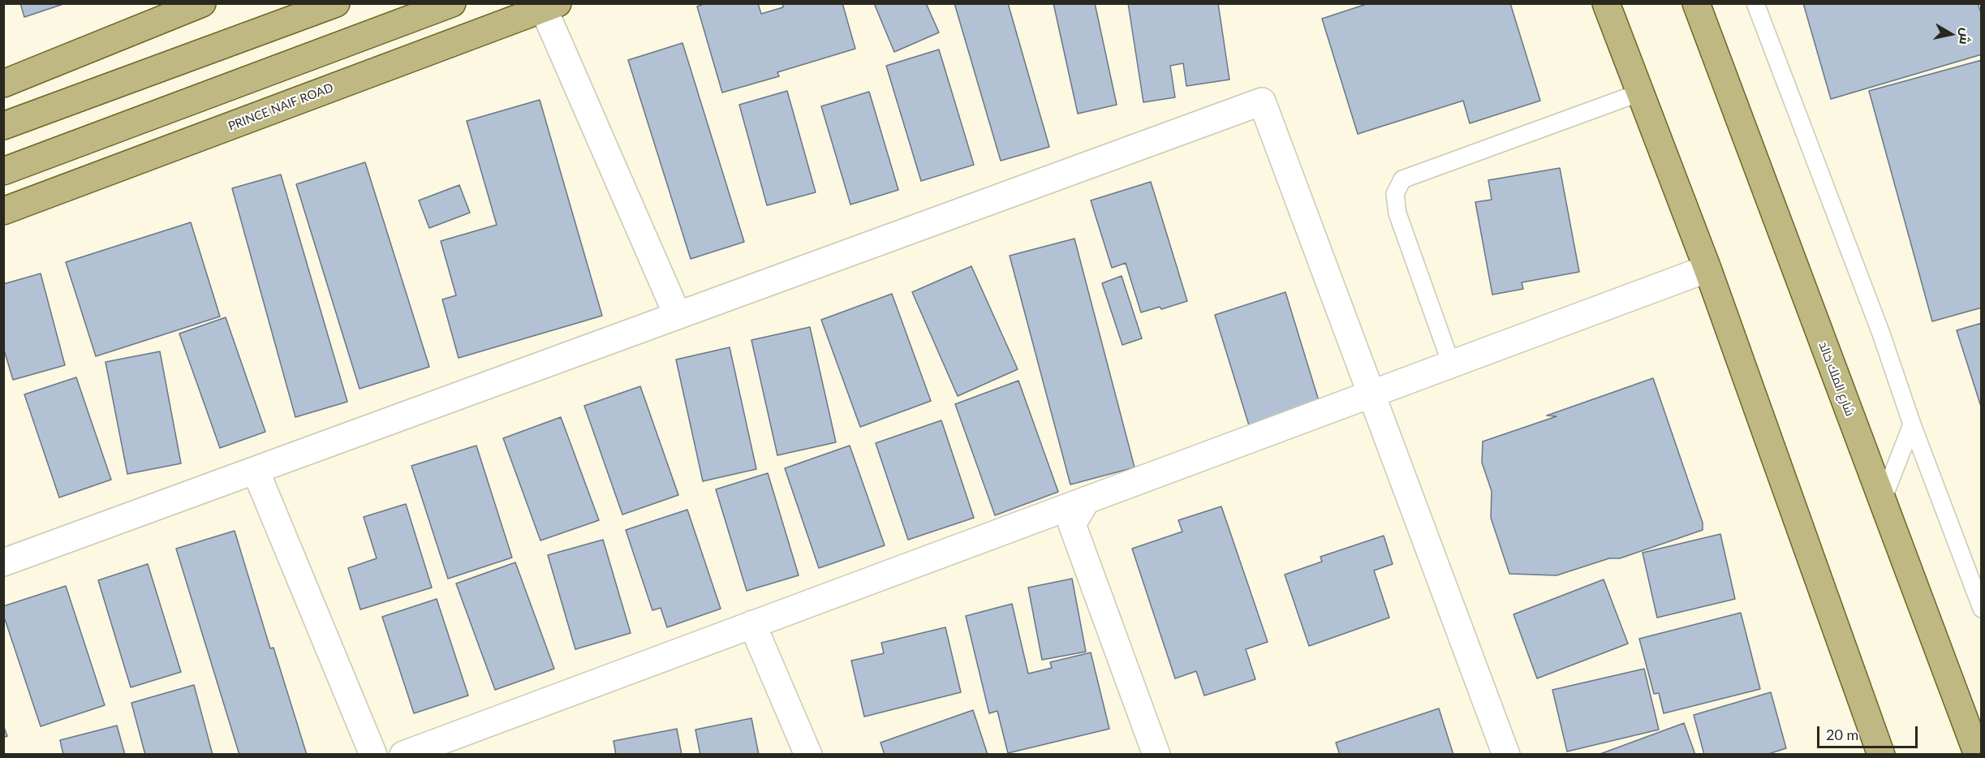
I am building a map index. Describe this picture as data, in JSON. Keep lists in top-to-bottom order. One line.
{"streets":{"main road":["PRINCE NAIF ROAD","شارع الملك خالد"]},"scale_bar":"20 m","north":"right"}
